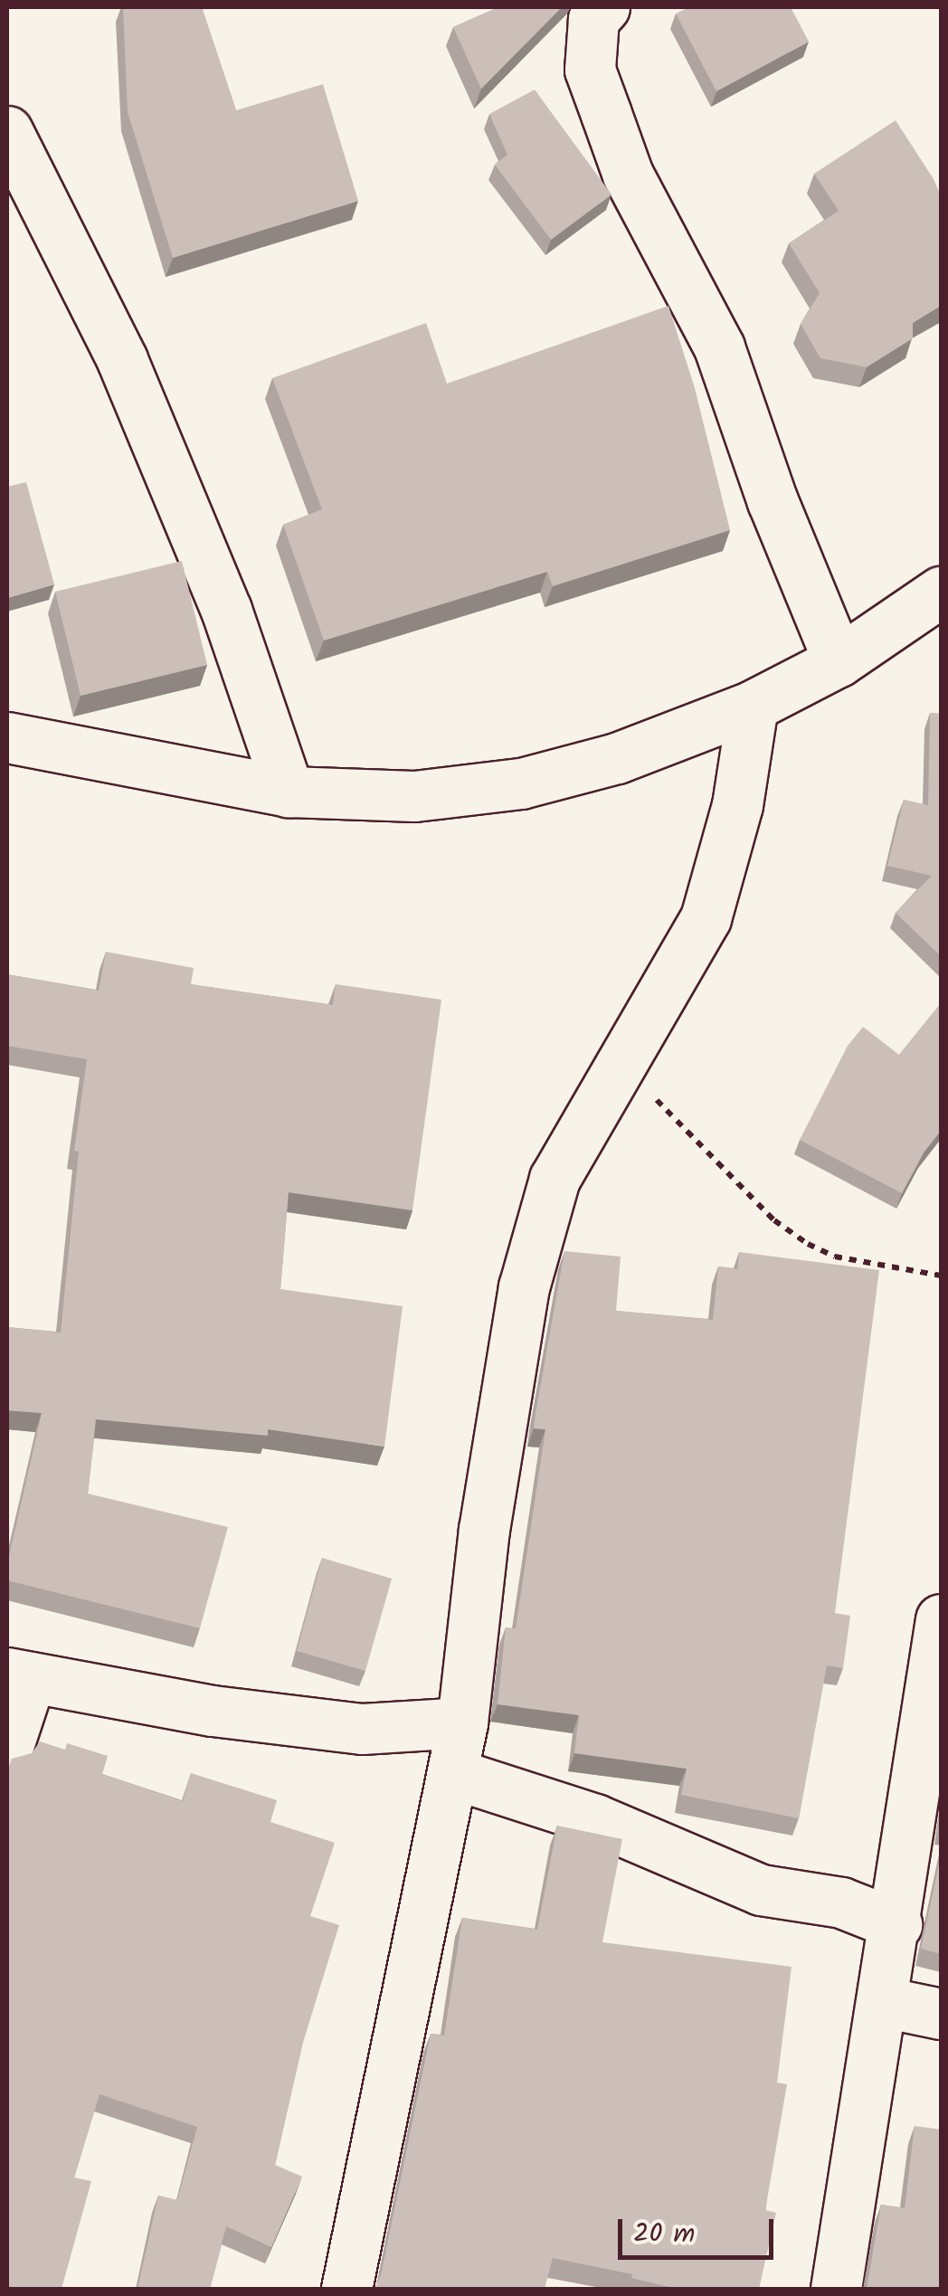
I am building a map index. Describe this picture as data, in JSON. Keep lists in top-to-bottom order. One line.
{"scale_bar":"20 m"}
